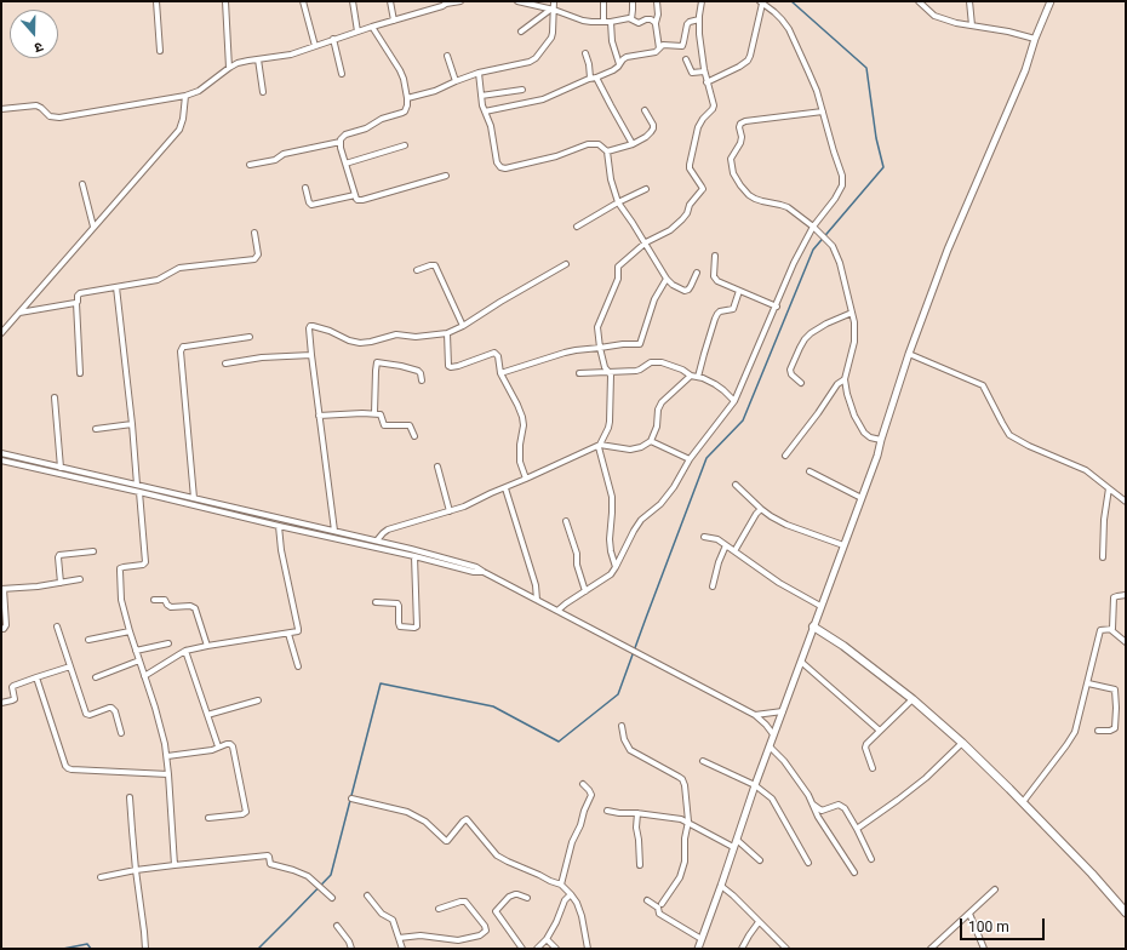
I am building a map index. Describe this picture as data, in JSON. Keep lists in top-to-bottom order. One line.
{"scale_bar":"100 m","north":"bottom"}
